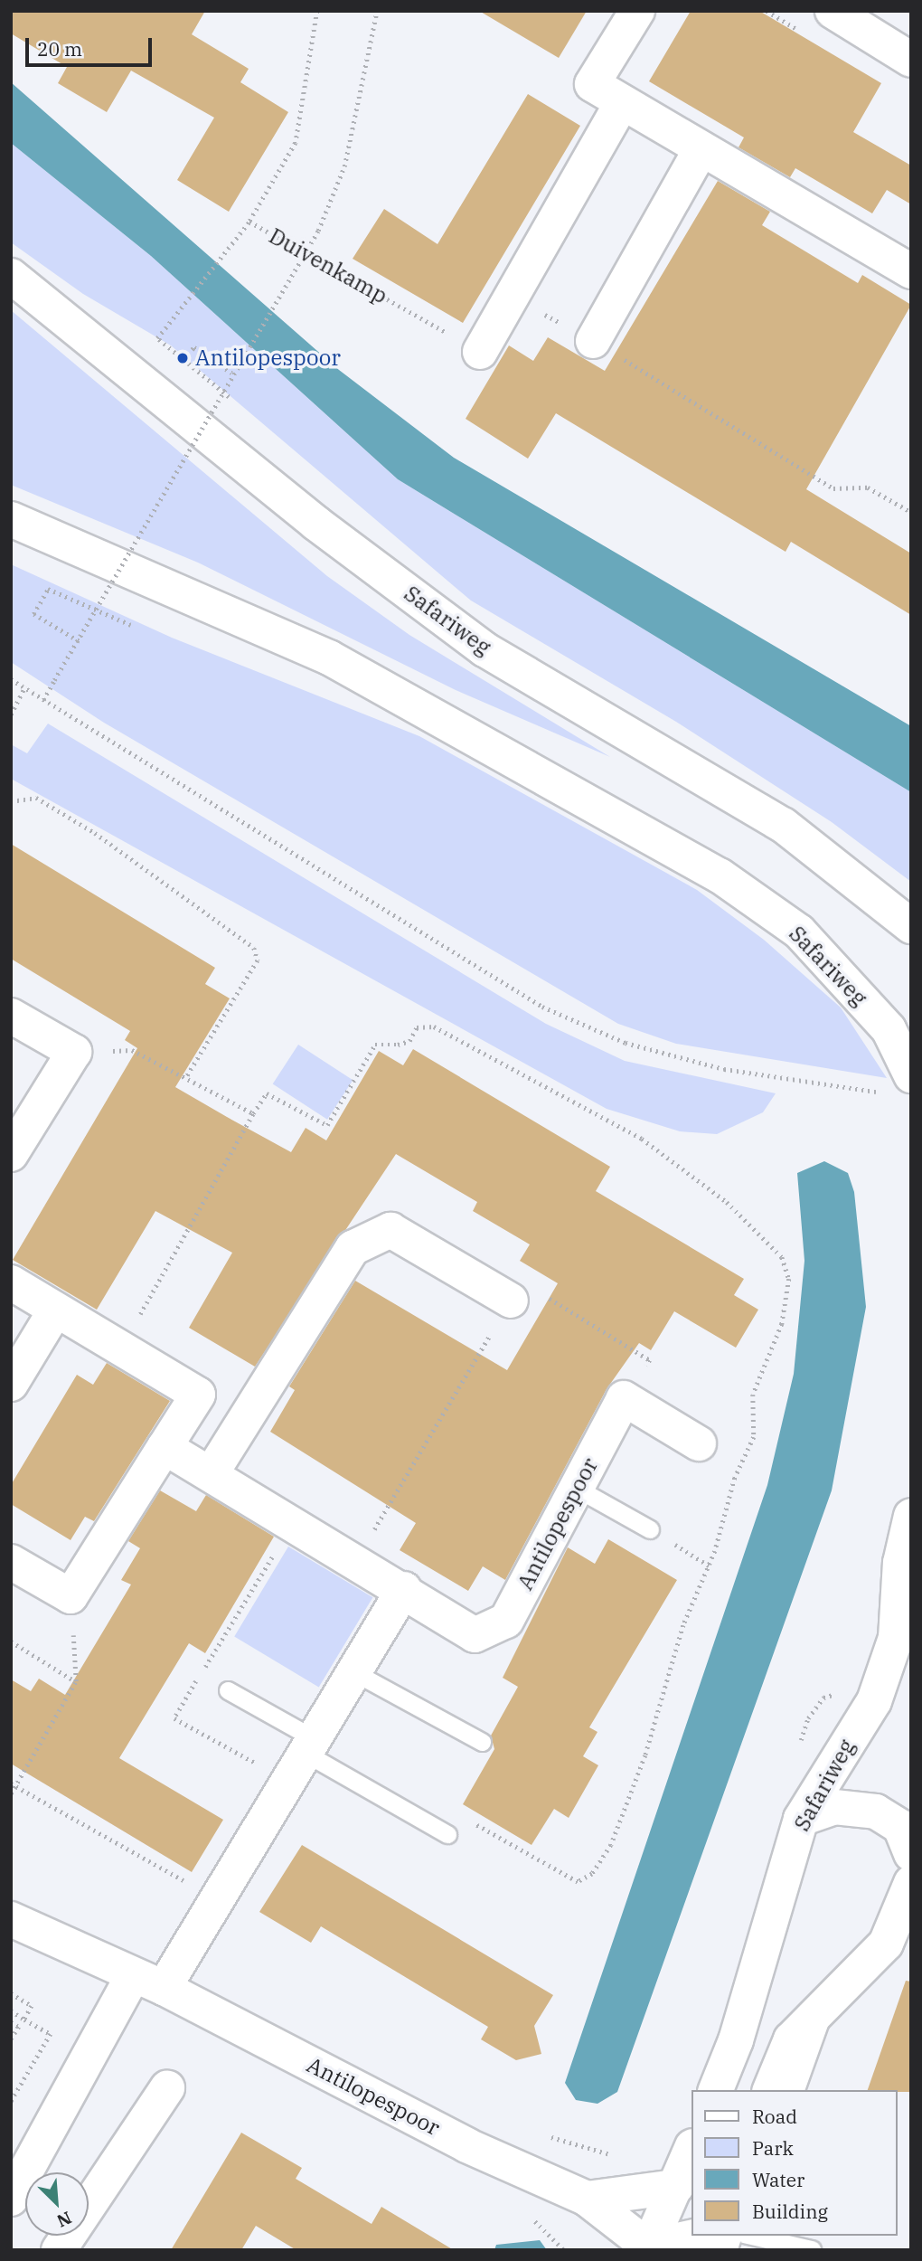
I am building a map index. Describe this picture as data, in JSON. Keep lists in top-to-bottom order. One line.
{"streets":{"street":["Safariweg","Antilopespoor"],"path":["Duivenkamp"]},"places":["Antilopespoor"],"legend":["Road","Park","Water","Building"],"scale_bar":"20 m","north":"bottom right"}
